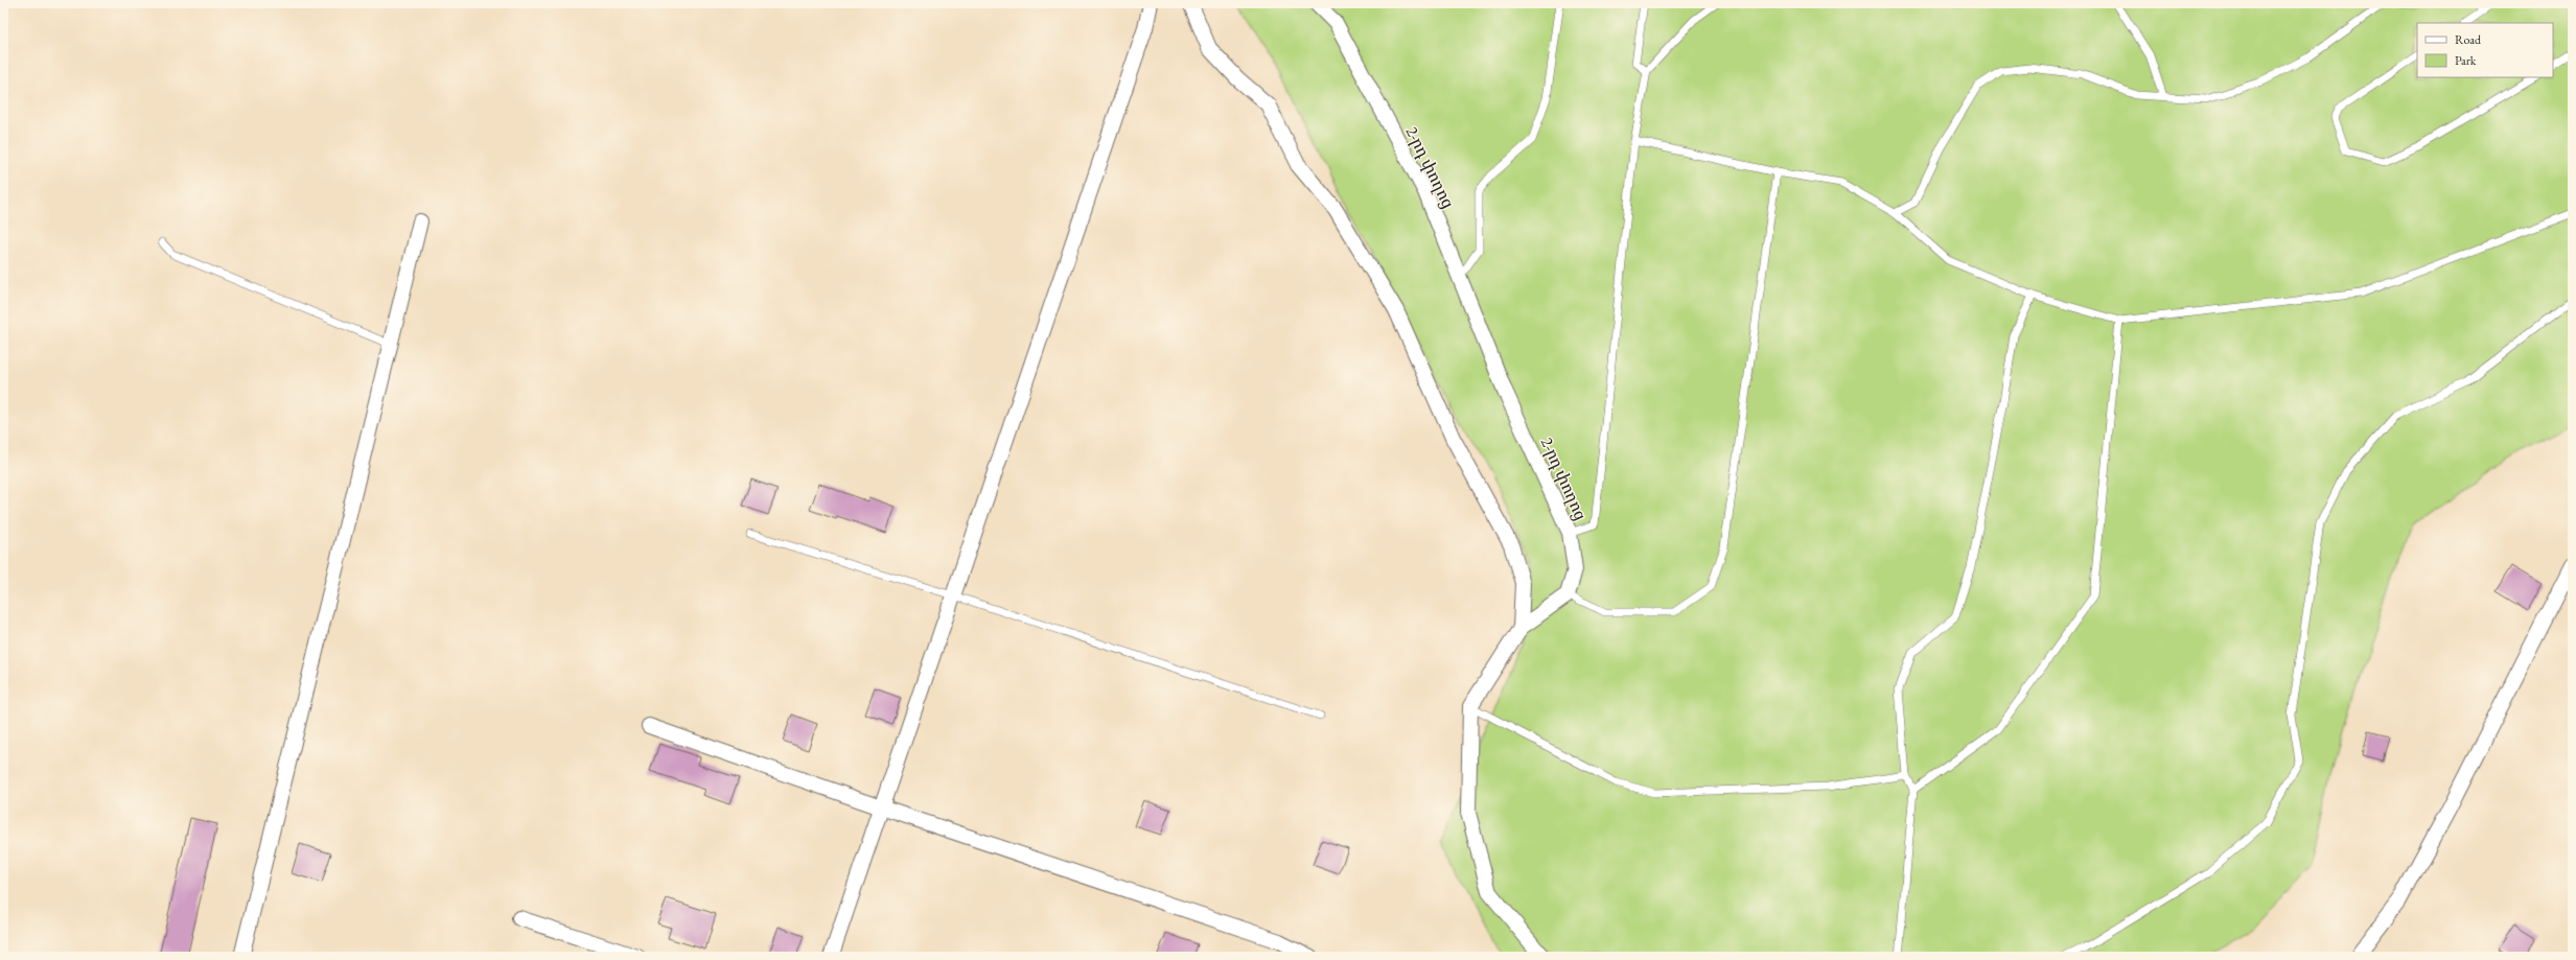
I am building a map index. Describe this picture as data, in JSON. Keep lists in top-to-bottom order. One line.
{"streets":{"street":["2-րդ փողոց"]},"legend":["Road","Park"]}
